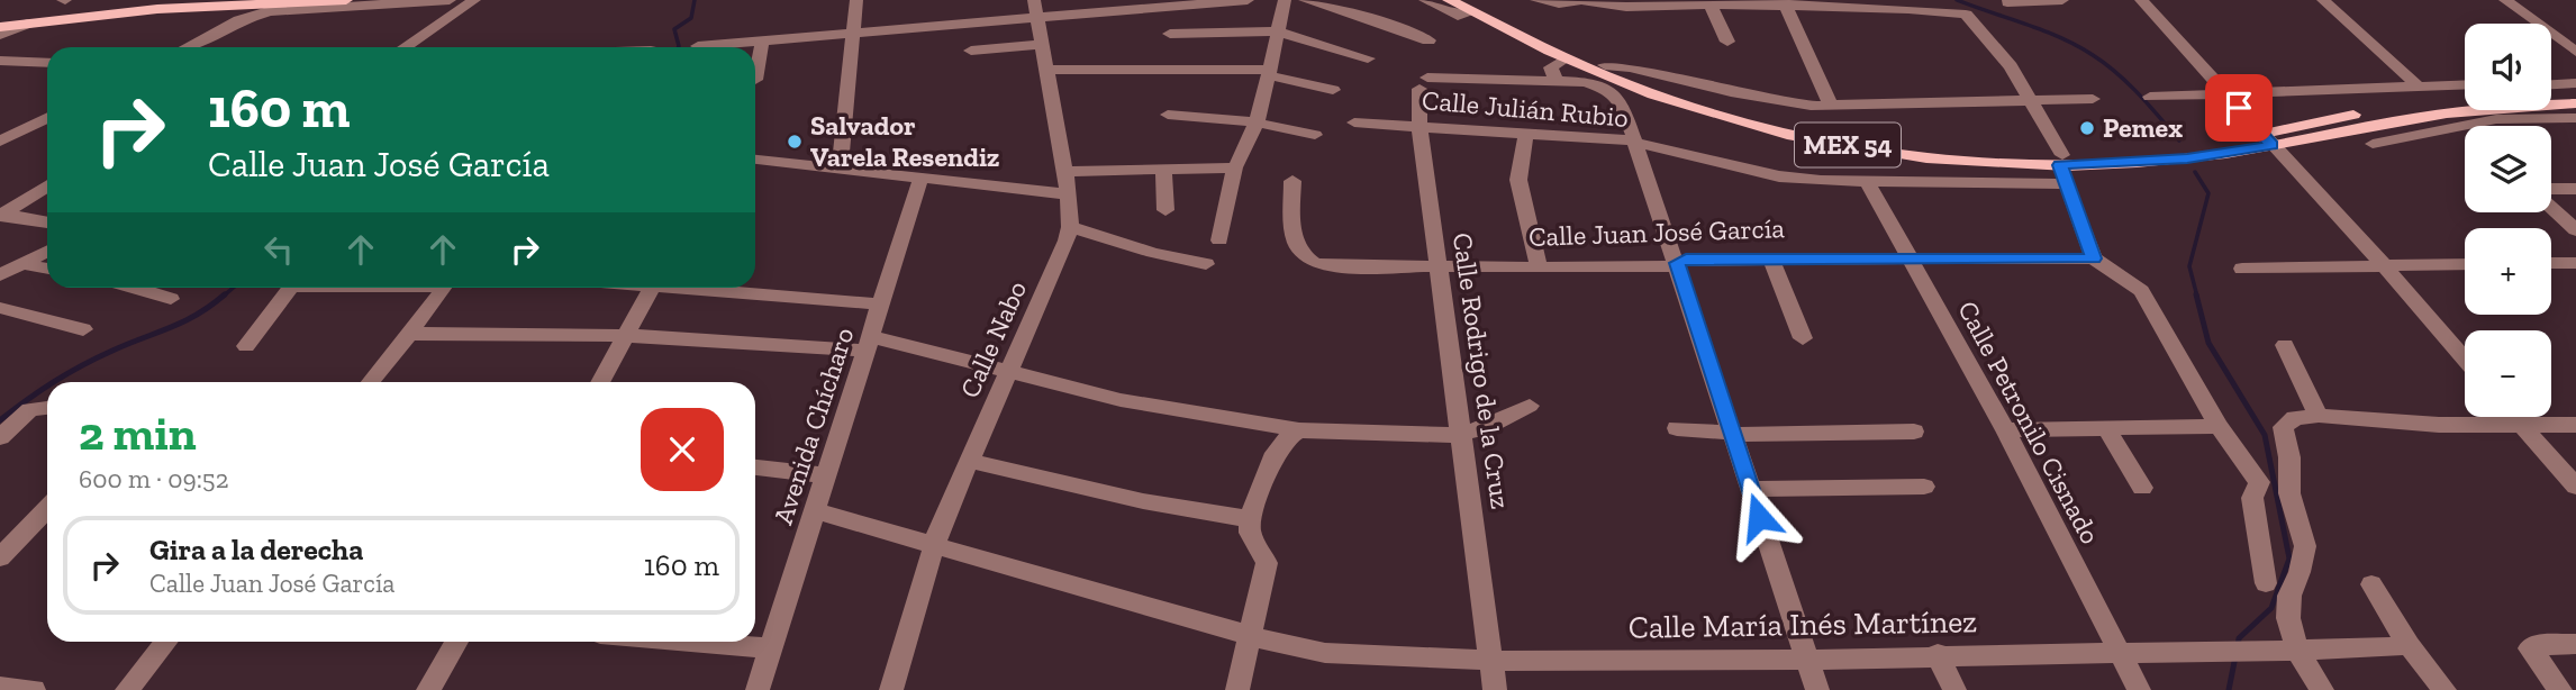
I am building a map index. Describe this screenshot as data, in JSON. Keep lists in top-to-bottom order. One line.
{"streets":{"main road":["MEX 54"],"street":["Calle Julián Rubio","Calle Juan José García","Calle Nabo","Calle Rodrigo de la Cruz","Calle Petronilo Cisnado","Avenida Chícharo","Calle María Inés Martínez"]},"crossings":[["Calle Julián Rubio","MEX 54"],["Calle Julián Rubio","Calle Rodrigo de la Cruz"],["Calle Julián Rubio","Calle Petronilo Cisnado"],["Calle Juan José García","Calle Rodrigo de la Cruz"],["Calle Juan José García","Calle Petronilo Cisnado"],["Calle Nabo","Calle María Inés Martínez"],["Calle Rodrigo de la Cruz","Calle María Inés Martínez"],["Calle Petronilo Cisnado","Calle María Inés Martínez"],["Avenida Chícharo","Calle María Inés Martínez"]],"places":["Pemex","Salvador Varela Resendiz"],"page":{"map_buttons":["+","−"],"turn":["160 m","Calle Juan José García"],"heading":["2 min","600 m · 09:52"],"list":[{"name":"Gira a la derecha","note":"Calle Juan José García","value":"160 m"}]}}
